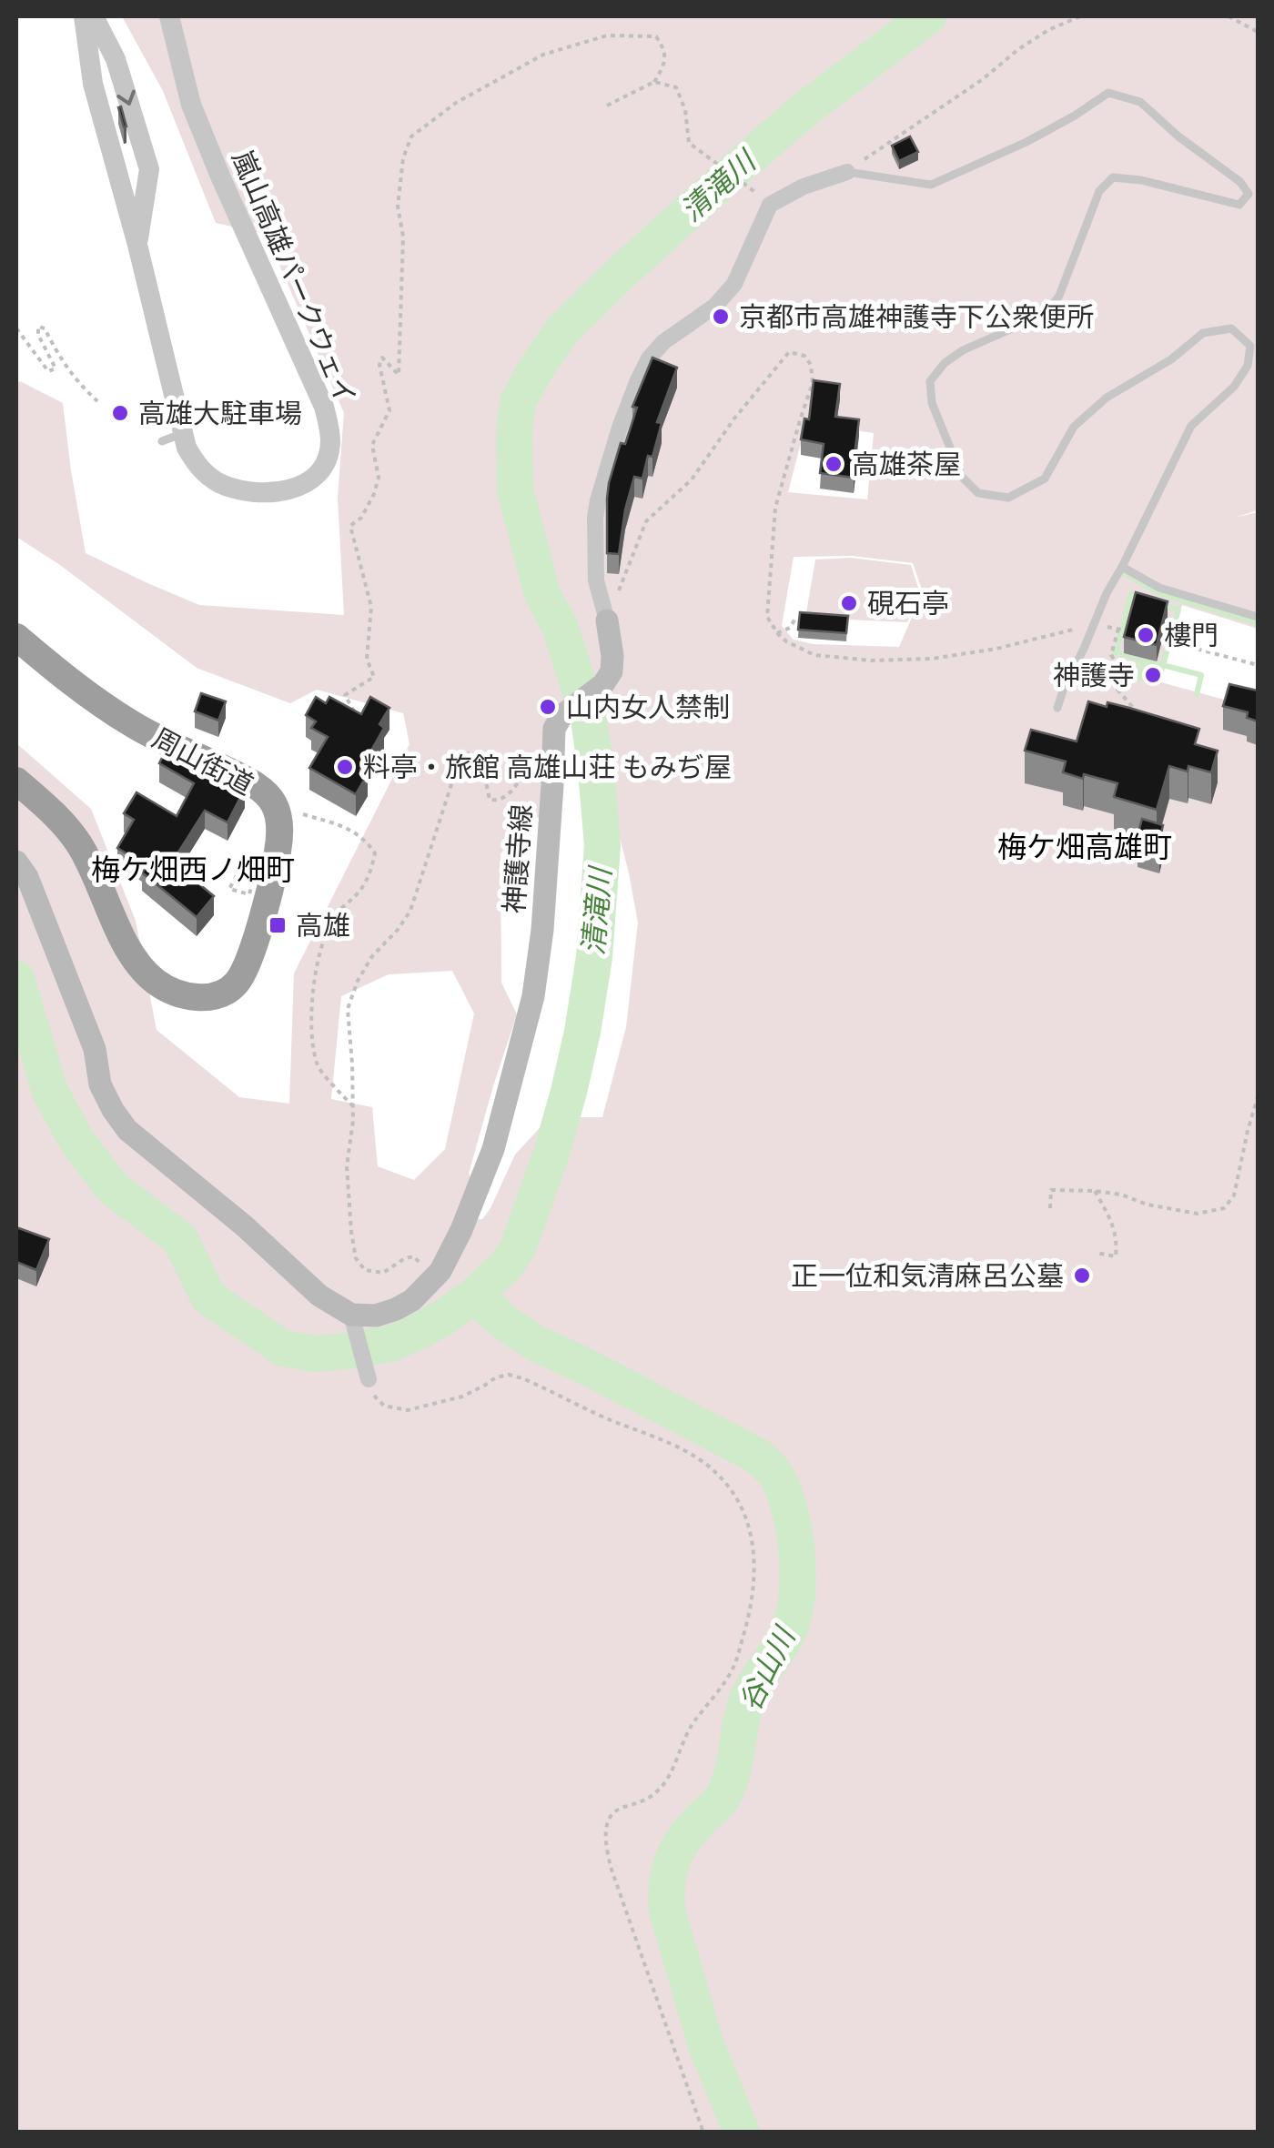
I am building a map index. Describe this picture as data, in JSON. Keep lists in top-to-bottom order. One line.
{"streets":{"highway":["周山街道"],"main road":["神護寺線"],"street":["嵐山高雄パークウェイ"]},"districts":["梅ケ畑高雄町","梅ケ畑西ノ畑町"],"water":["清滝川","谷山川"],"places":{"other":["京都市高雄神護寺下公衆便所","高雄大駐車場","高雄茶屋","硯石亭","樓門","神護寺","山内女人禁制","料亭・旅館 高雄山荘 もみぢ屋","正一位和気清麻呂公墓"],"transit":["高雄"]}}
